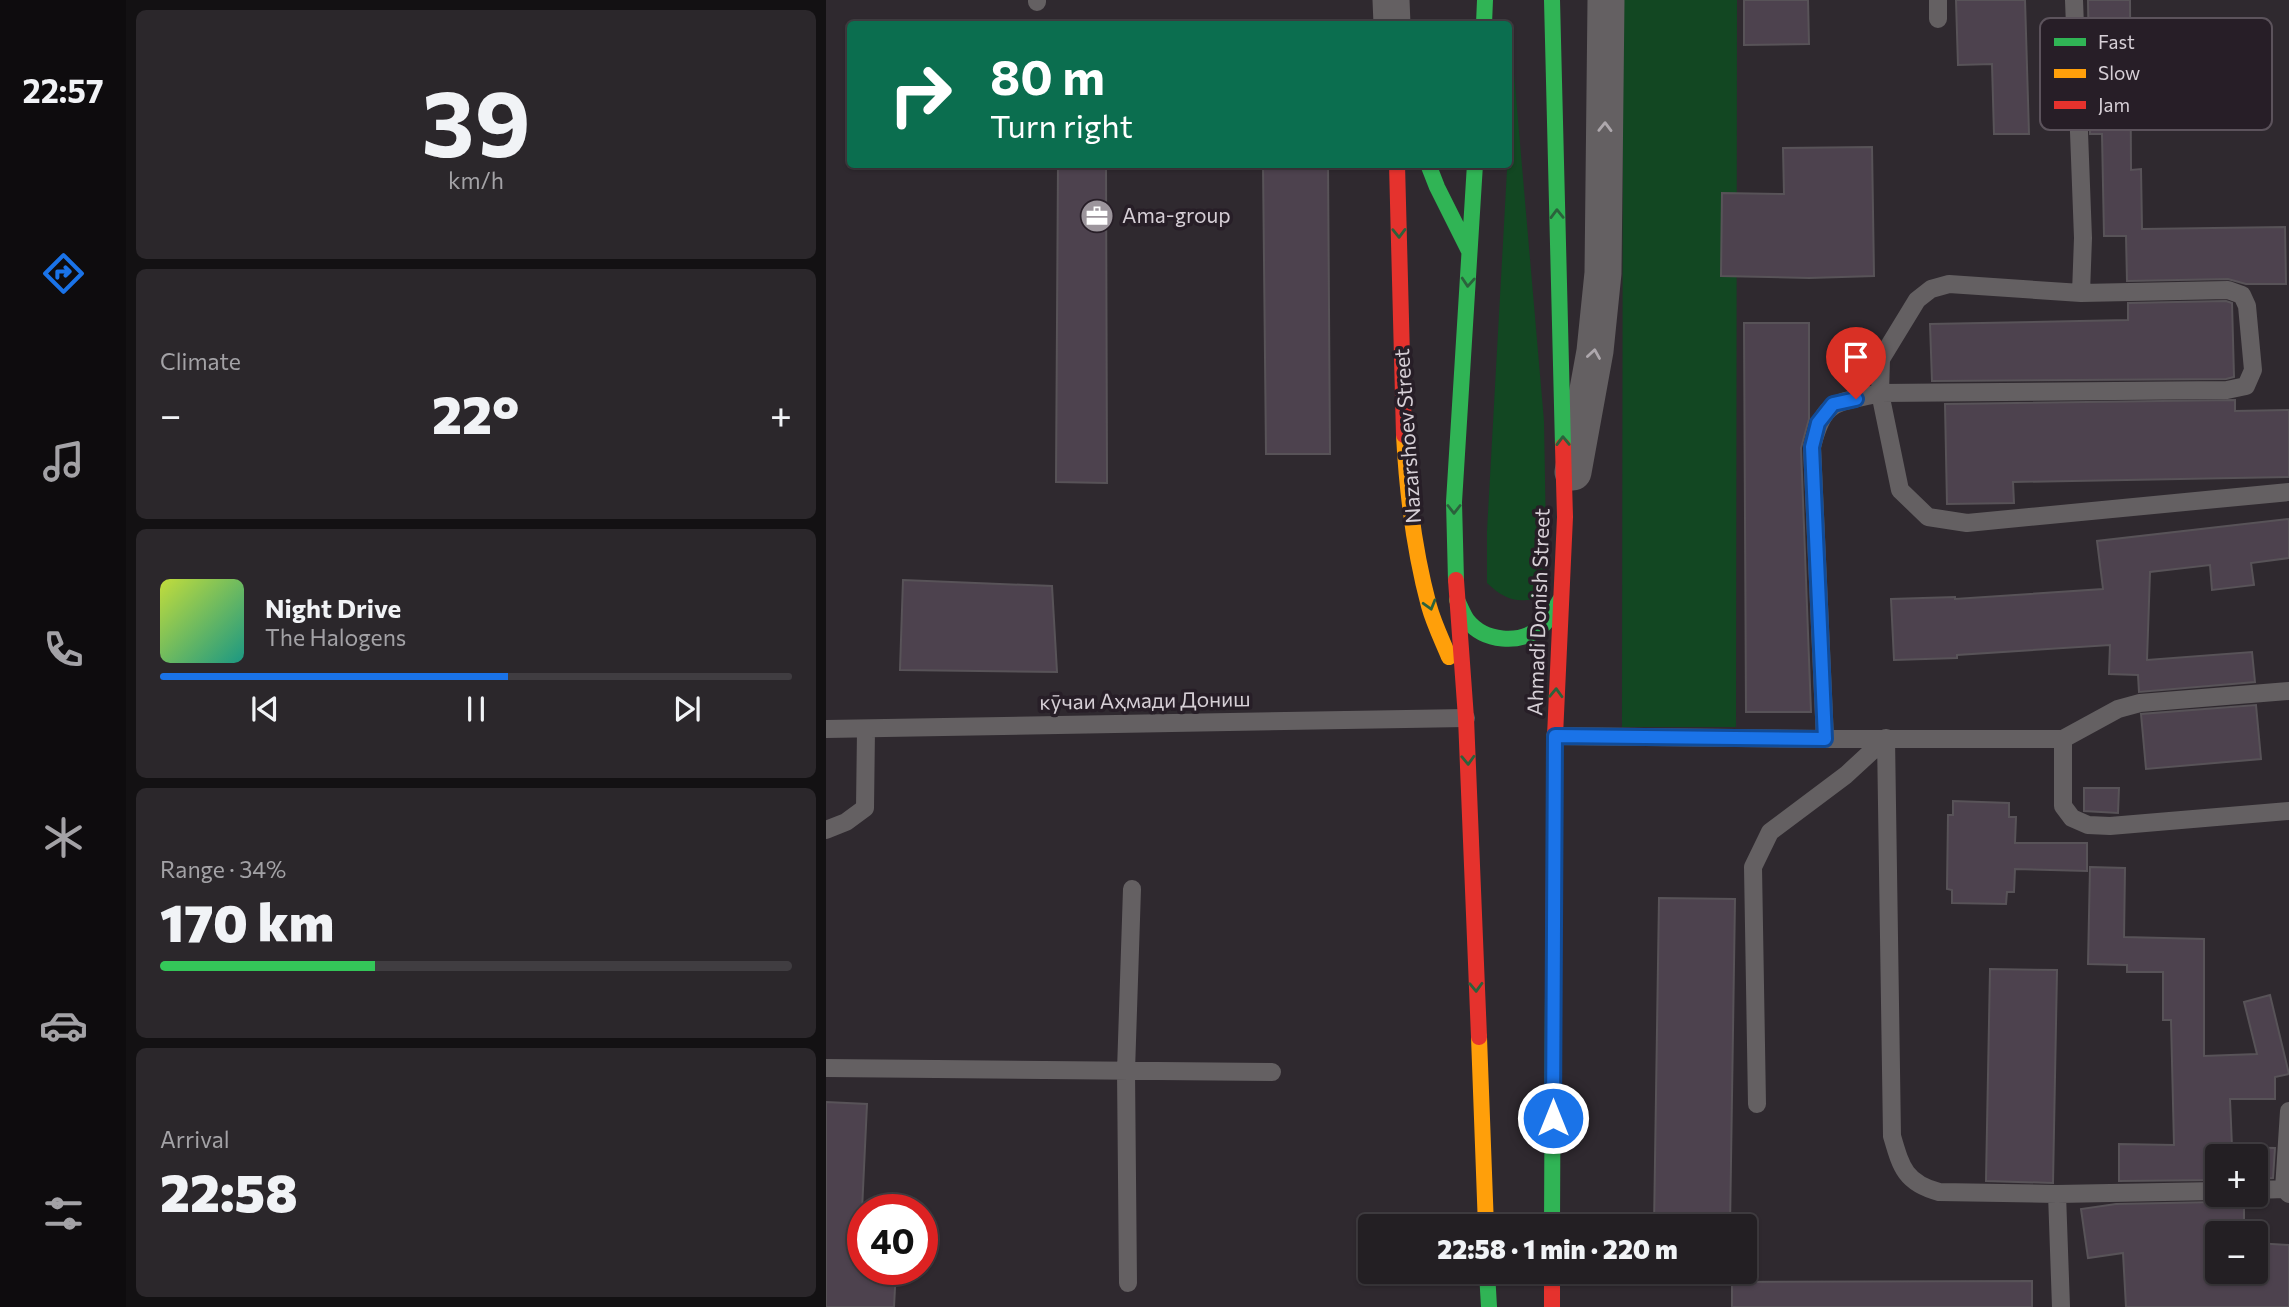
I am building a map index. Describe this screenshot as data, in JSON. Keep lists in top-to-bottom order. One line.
{"streets":{"street":["Nazarshoev Street","Ahmadi Donish Street"],"lane":["кӯчаи Аҳмади Дониш"]},"crossings":[["Nazarshoev Street","кӯчаи Аҳмади Дониш"]],"places":{"office":["Ama-group"]},"legend":["Fast","Slow","Jam"],"page":{"tabs":"22:57","tile":[["39","km/h"],"Climate",["Range · 34%","170 km"],["Arrival","22:58"]],"turn":["80 m","Turn right"],"heat":["−","22°","+"],"song":["Night Drive","The Halogens"],"map_buttons":["+","−"],"limit":"40","trip":"22:58 · 1 min · 220 m"}}
